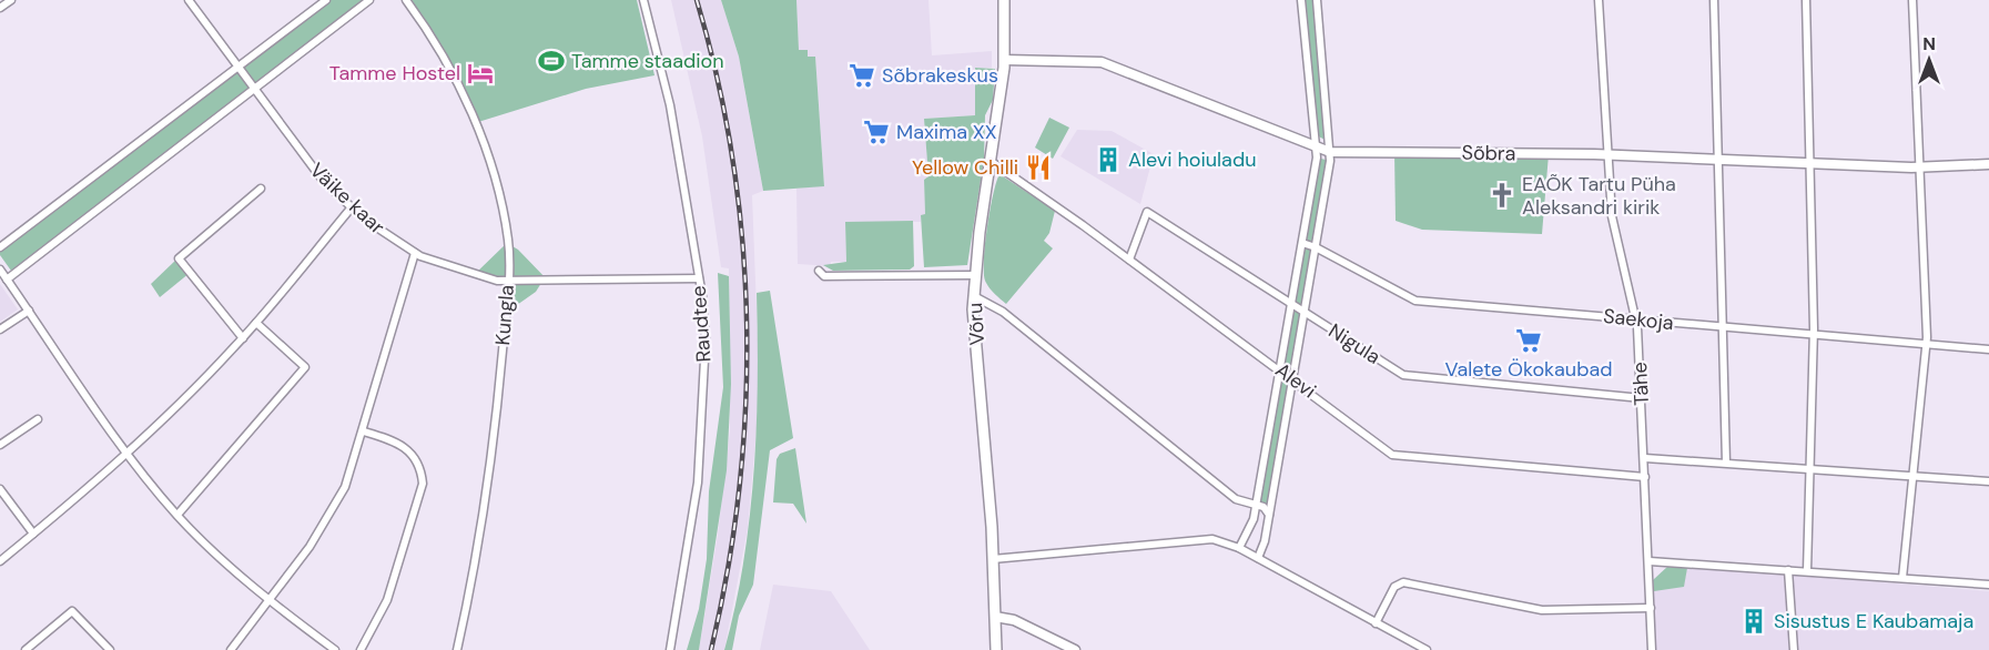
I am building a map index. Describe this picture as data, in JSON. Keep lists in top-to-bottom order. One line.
{"streets":{"main road":["Võru"],"street":["Sõbra","Väike kaar","Kungla","Saekoja","Raudtee","Nigula","Alevi","Tähe"]},"crossings":[["Sõbra","Võru"],["Sõbra","Tähe"],["Väike kaar","Kungla"],["Väike kaar","Raudtee"],["Saekoja","Tähe"],["Võru","Alevi"],["Nigula","Alevi"],["Nigula","Tähe"],["Alevi","Tähe"]],"places":{"sports":["Tamme staadion"],"hotel":["Tamme Hostel"],"supermarket":["Sõbrakeskus","Maxima XX","Valete Ökokaubad"],"building":["Alevi hoiuladu","Sisustus E Kaubamaja"],"restaurant":["Yellow Chilli"],"church":["EAÕK Tartu Püha Aleksandri kirik"]},"north":"top"}
